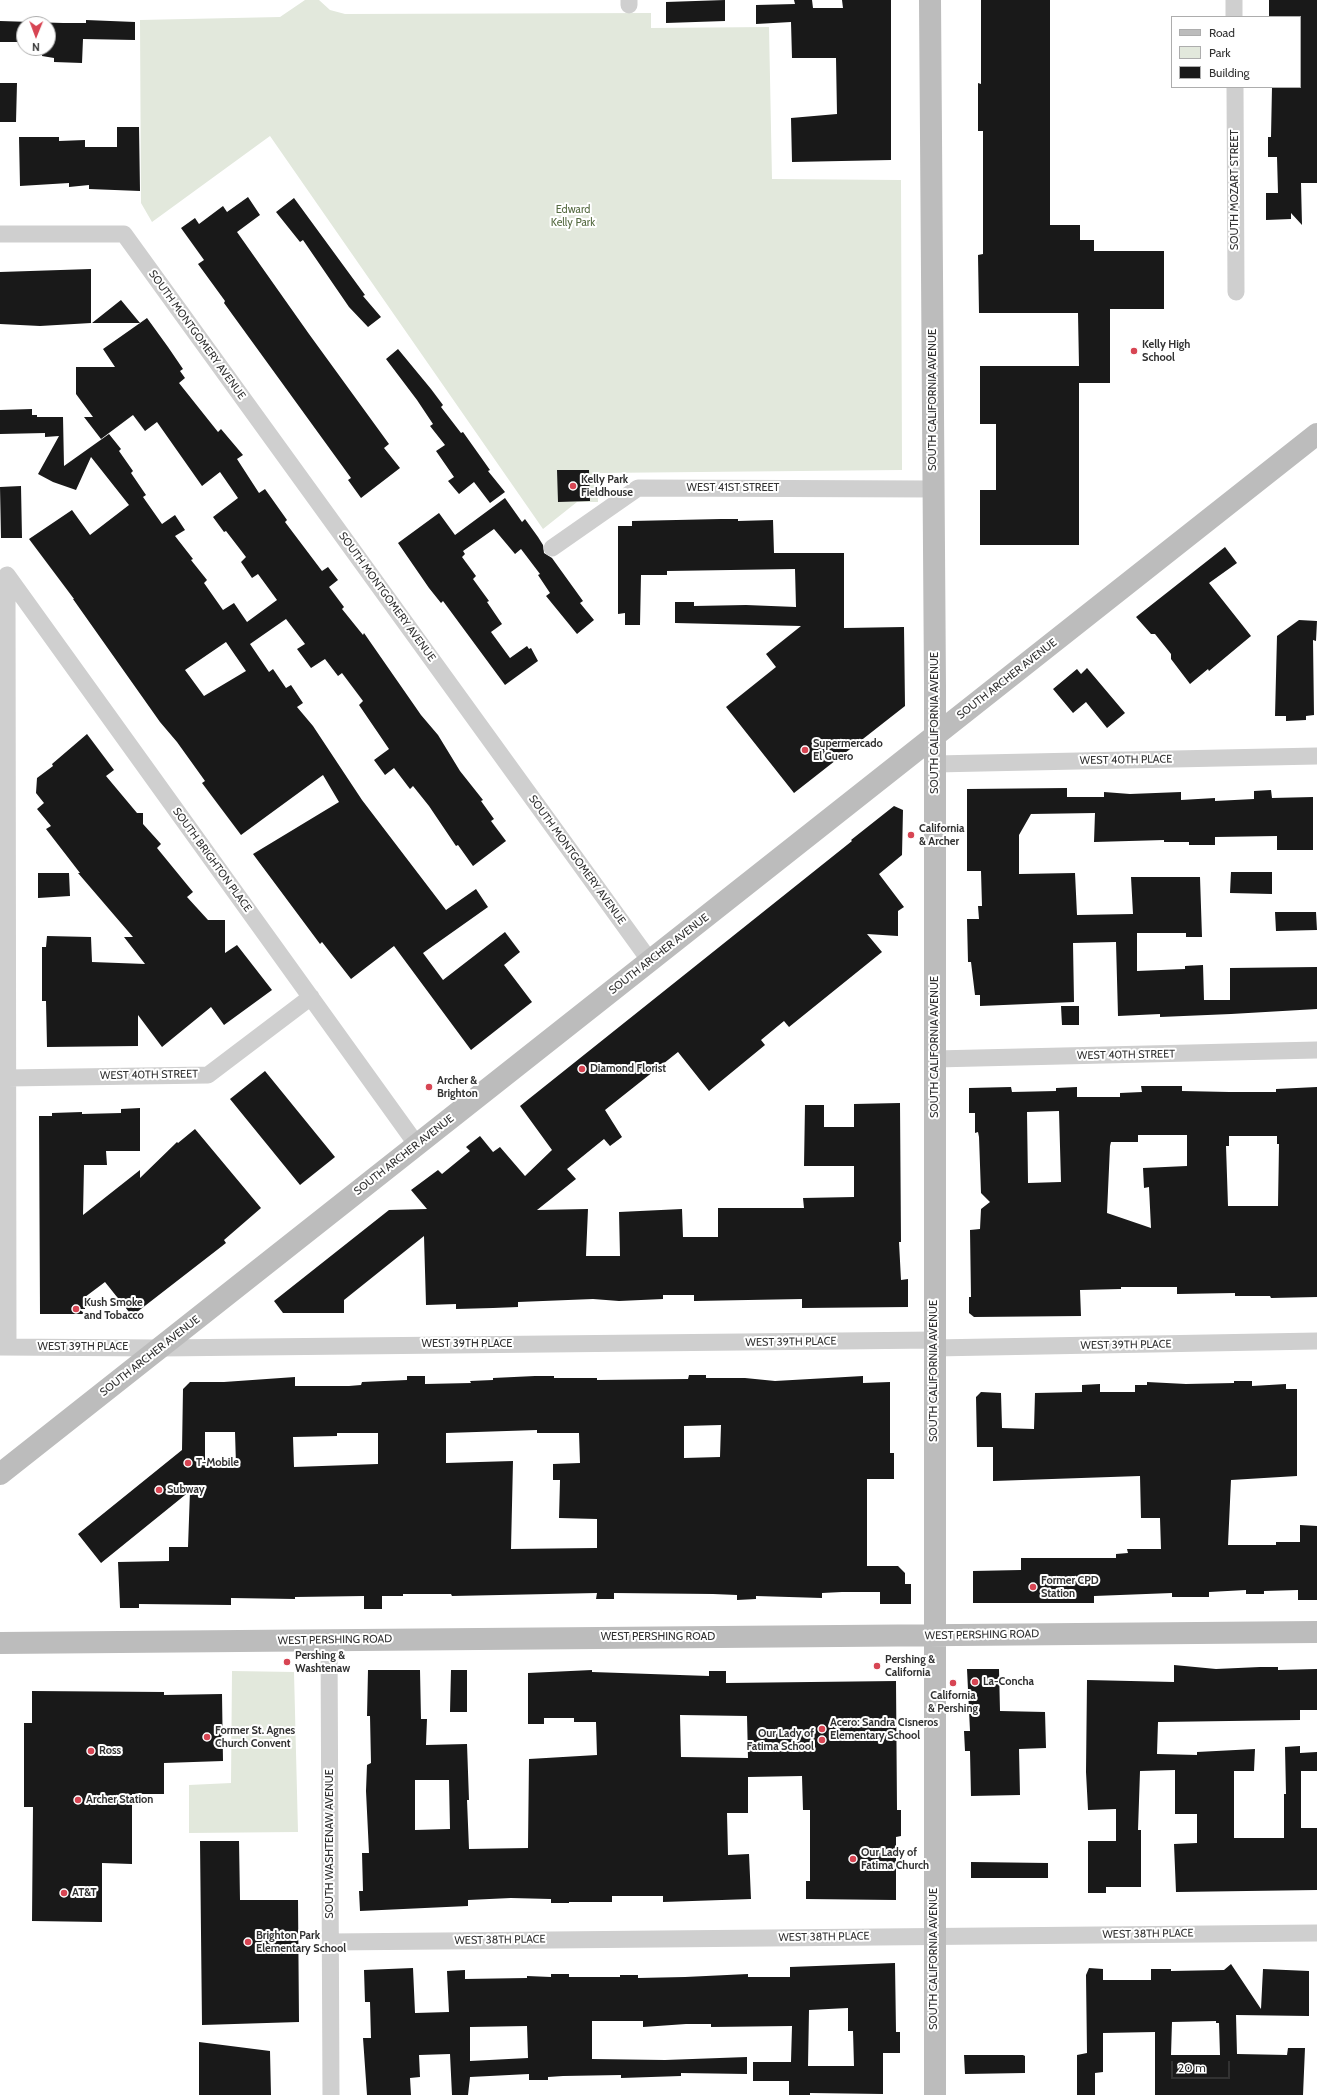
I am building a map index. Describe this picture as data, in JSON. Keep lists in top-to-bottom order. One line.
{"streets":{"main road":["SOUTH CALIFORNIA AVENUE","SOUTH ARCHER AVENUE","WEST PERSHING ROAD"],"street":["SOUTH MOZART STREET","SOUTH MONTGOMERY AVENUE","WEST 41ST STREET","WEST 40TH PLACE","SOUTH BRIGHTON PLACE","WEST 40TH STREET","WEST 39TH PLACE","SOUTH WASHTENAW AVENUE","WEST 38TH PLACE"]},"crossings":[["SOUTH MONTGOMERY AVENUE","SOUTH ARCHER AVENUE"],["SOUTH CALIFORNIA AVENUE","WEST 41ST STREET"],["SOUTH CALIFORNIA AVENUE","SOUTH ARCHER AVENUE"],["SOUTH CALIFORNIA AVENUE","WEST 40TH PLACE"],["SOUTH CALIFORNIA AVENUE","WEST 40TH STREET"],["SOUTH CALIFORNIA AVENUE","WEST 39TH PLACE"],["SOUTH CALIFORNIA AVENUE","WEST PERSHING ROAD"],["SOUTH CALIFORNIA AVENUE","WEST 38TH PLACE"],["SOUTH ARCHER AVENUE","SOUTH BRIGHTON PLACE"],["SOUTH ARCHER AVENUE","WEST 39TH PLACE"],["SOUTH BRIGHTON PLACE","WEST 40TH STREET"],["WEST PERSHING ROAD","SOUTH WASHTENAW AVENUE"],["SOUTH WASHTENAW AVENUE","WEST 38TH PLACE"]],"parks":["Edward Kelly Park"],"places":["Kelly High School","Kelly Park Fieldhouse","Supermercado El Guero","California & Archer","Diamond Florist","Archer & Brighton","Kush Smoke and Tobacco","T-Mobile","Subway","Former CPD Station","Pershing & Washtenaw","Pershing & California","La-Concha","California & Pershing","Acero: Sandra Cisneros Elementary School","Former St. Agnes Church Convent","Our Lady of Fatima School","Ross","Archer Station","Our Lady of Fatima Church","AT&T","Brighton Park Elementary School"],"legend":["Road","Park","Building"],"scale_bar":"20 m","north":"bottom"}
